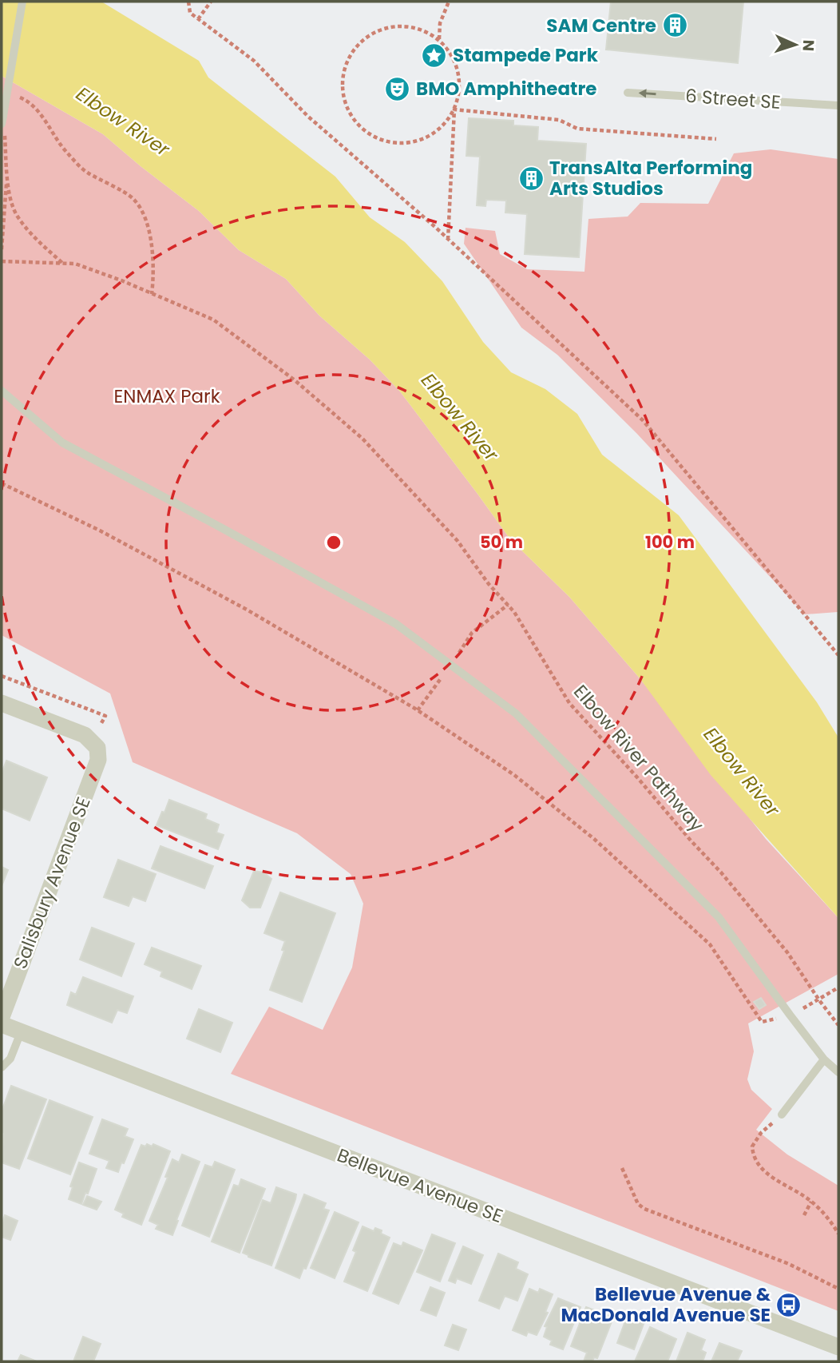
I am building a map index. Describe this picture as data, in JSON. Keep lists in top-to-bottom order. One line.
{"streets":{"street":["Salisbury Avenue SE","Bellevue Avenue SE"],"lane":["6 Street SE"],"path":["Elbow River Pathway"]},"one_way":["6 Street SE"],"water":["Elbow River"],"parks":["ENMAX Park"],"places":{"building":["SAM Centre","TransAlta Performing Arts Studios"],"place":["Stampede Park"],"theatre":["BMO Amphitheatre"],"bus stop":["Bellevue Avenue & MacDonald Avenue SE"]},"north":"right","rings":["50 m","100 m"]}
